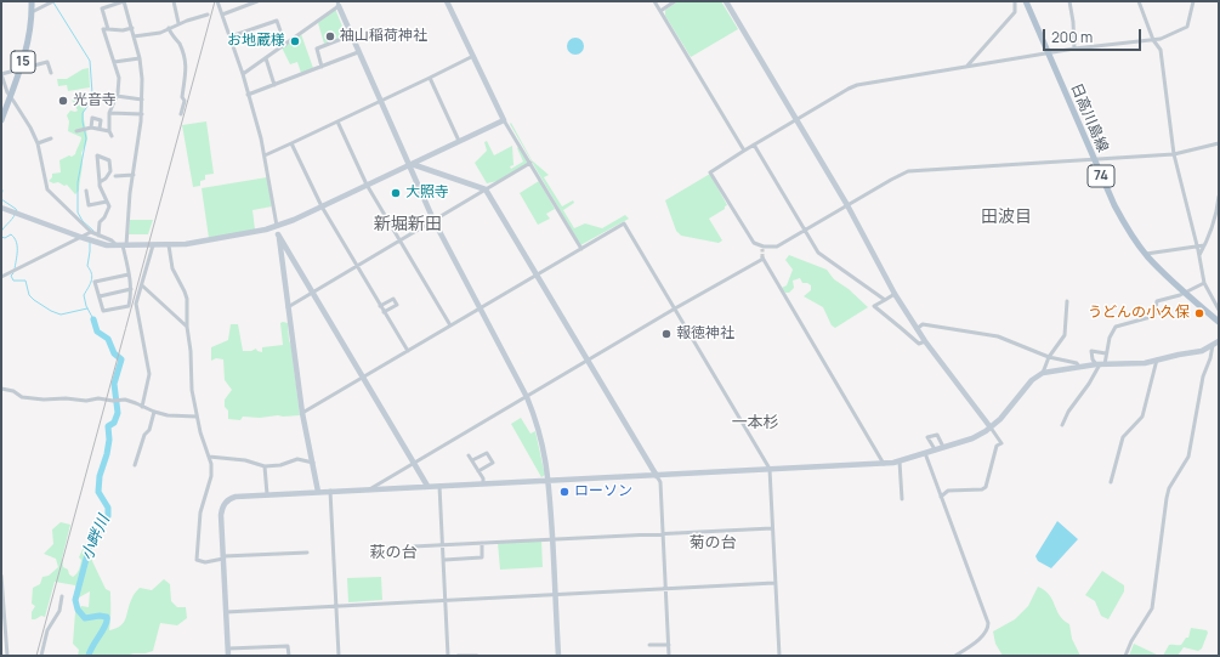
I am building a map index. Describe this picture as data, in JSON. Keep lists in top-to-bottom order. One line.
{"streets":{"main road":["15","日高川島線","74"]},"districts":["田波目","新堀新田","一本杉","菊の台","萩の台"],"water":["小畔川"],"places":["袖山稲荷神社","お地蔵様","光音寺","大照寺","うどんの小久保","報徳神社","ローソン"],"scale_bar":"200 m"}
